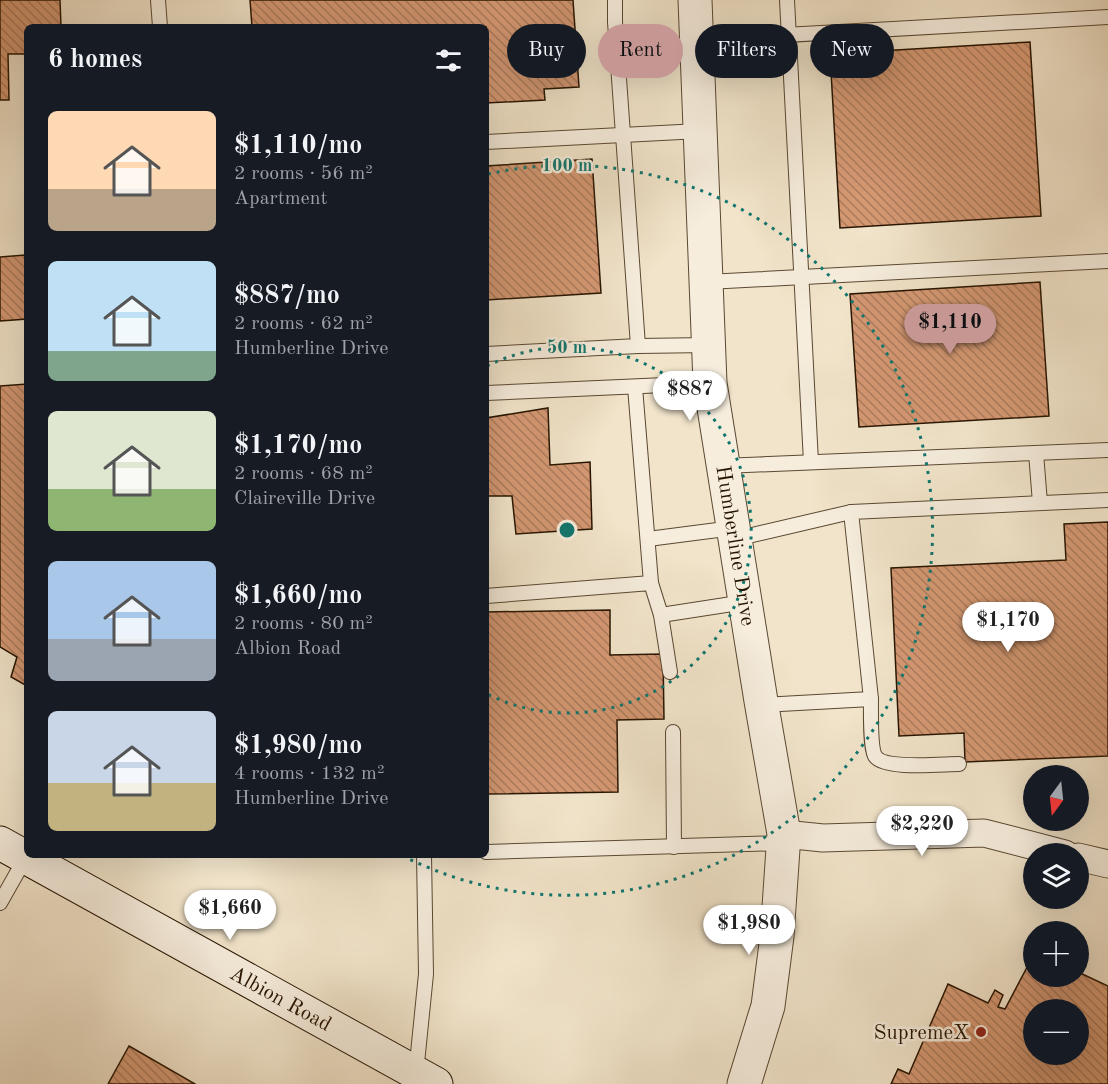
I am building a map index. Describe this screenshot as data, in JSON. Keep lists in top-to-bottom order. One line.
{"streets":{"street":["Humberline Drive","Albion Road"]},"places":["SupremeX"],"north":"bottom","page":{"chip":["Buy","Rent","Filters","New"],"heading":"6 homes","list":[{"name":"$1,110/mo","note":"2 rooms · 56 m² · Apartment"},{"name":"$887/mo","note":"2 rooms · 62 m² · Humberline Drive"},{"name":"$1,170/mo","note":"2 rooms · 68 m² · Claireville Drive"},{"name":"$1,660/mo","note":"2 rooms · 80 m² · Albion Road"},{"name":"$1,980/mo","note":"4 rooms · 132 m² · Humberline Drive"}],"price":["$1,110","$887","$1,170","$2,220","$1,660","$1,980"],"map_buttons":["+","−"]},"rings":["100 m","50 m"]}
